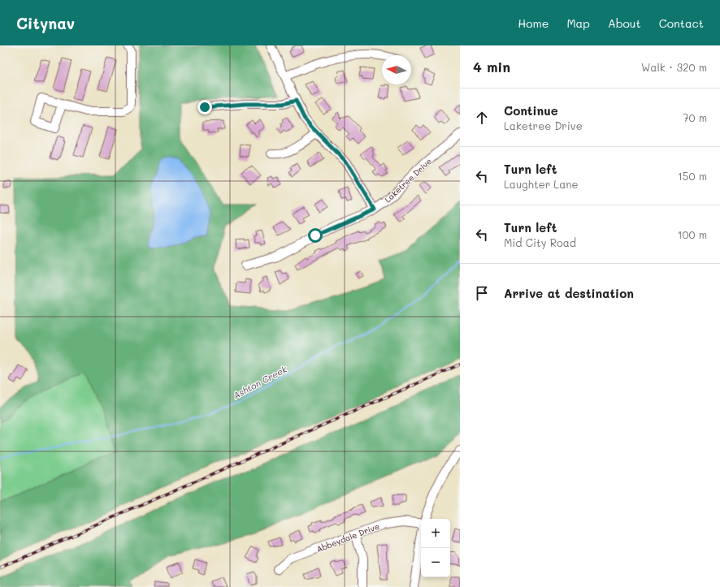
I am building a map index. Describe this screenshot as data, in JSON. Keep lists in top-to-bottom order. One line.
{"streets":{"street":["Laketree Drive","Abbeydale Drive"]},"water":["Ashton Creek"],"north":"left","page":{"header":"Citynav","nav":["Home","Map","About","Contact"],"heading":["4 min","Walk · 320 m"],"list":[["Continue","Laketree Drive","70 m"],["Turn left","Laughter Lane","150 m"],["Turn left","Mid City Road","100 m"],"Arrive at destination"],"map_buttons":["+","−"]}}
